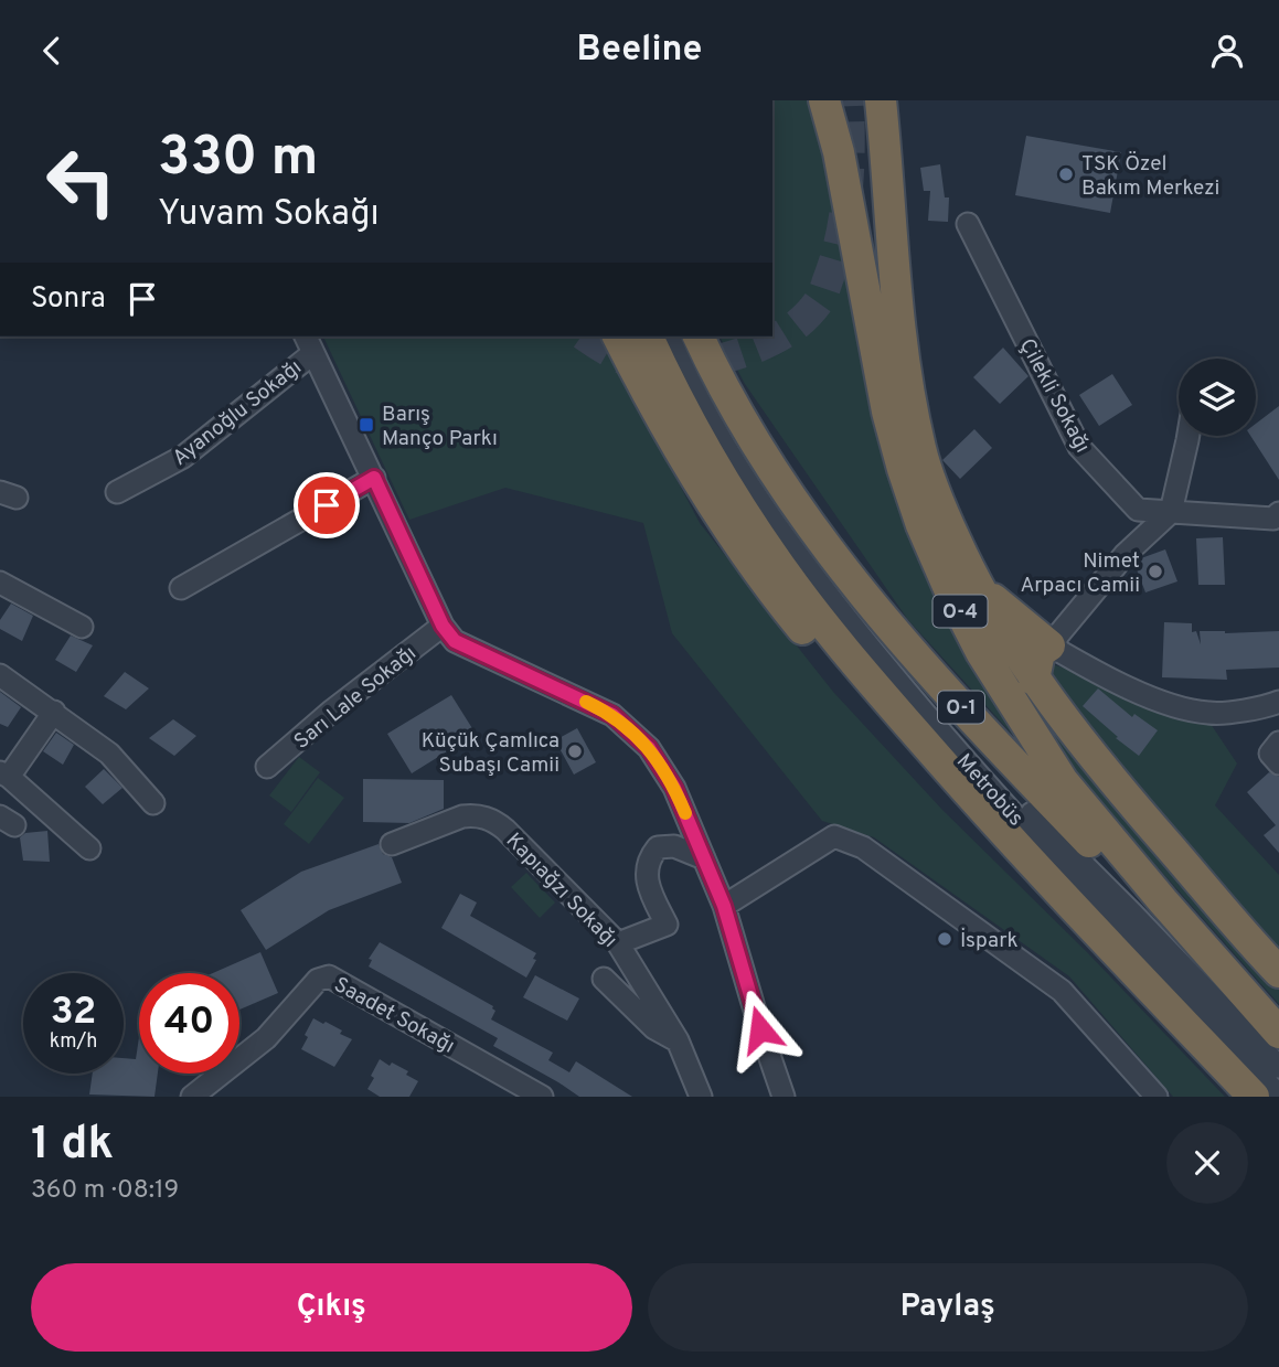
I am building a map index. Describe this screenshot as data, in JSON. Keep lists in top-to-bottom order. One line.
{"streets":{"highway":["O-4","O-1"],"street":["Çilekli Sokağı","Ayanoğlu Sokağı","Sarı Lale Sokağı","Metrobüs","Kapıağzı Sokağı","Saadet Sokağı"]},"places":{"other":["TSK Özel Bakım Merkezi","Nimet Arpacı Camii","Küçük Çamlıca Subaşı Camii","İspark"],"transit":["Barış Manço Parkı"]},"page":{"header":"Beeline","turn":["330 m","Yuvam Sokağı"],"then":"Sonra","speed":"32 km/h","limit":"40","heading":["1 dk","360 m · 08:19"],"buttons":["Çıkış","Paylaş"]}}
